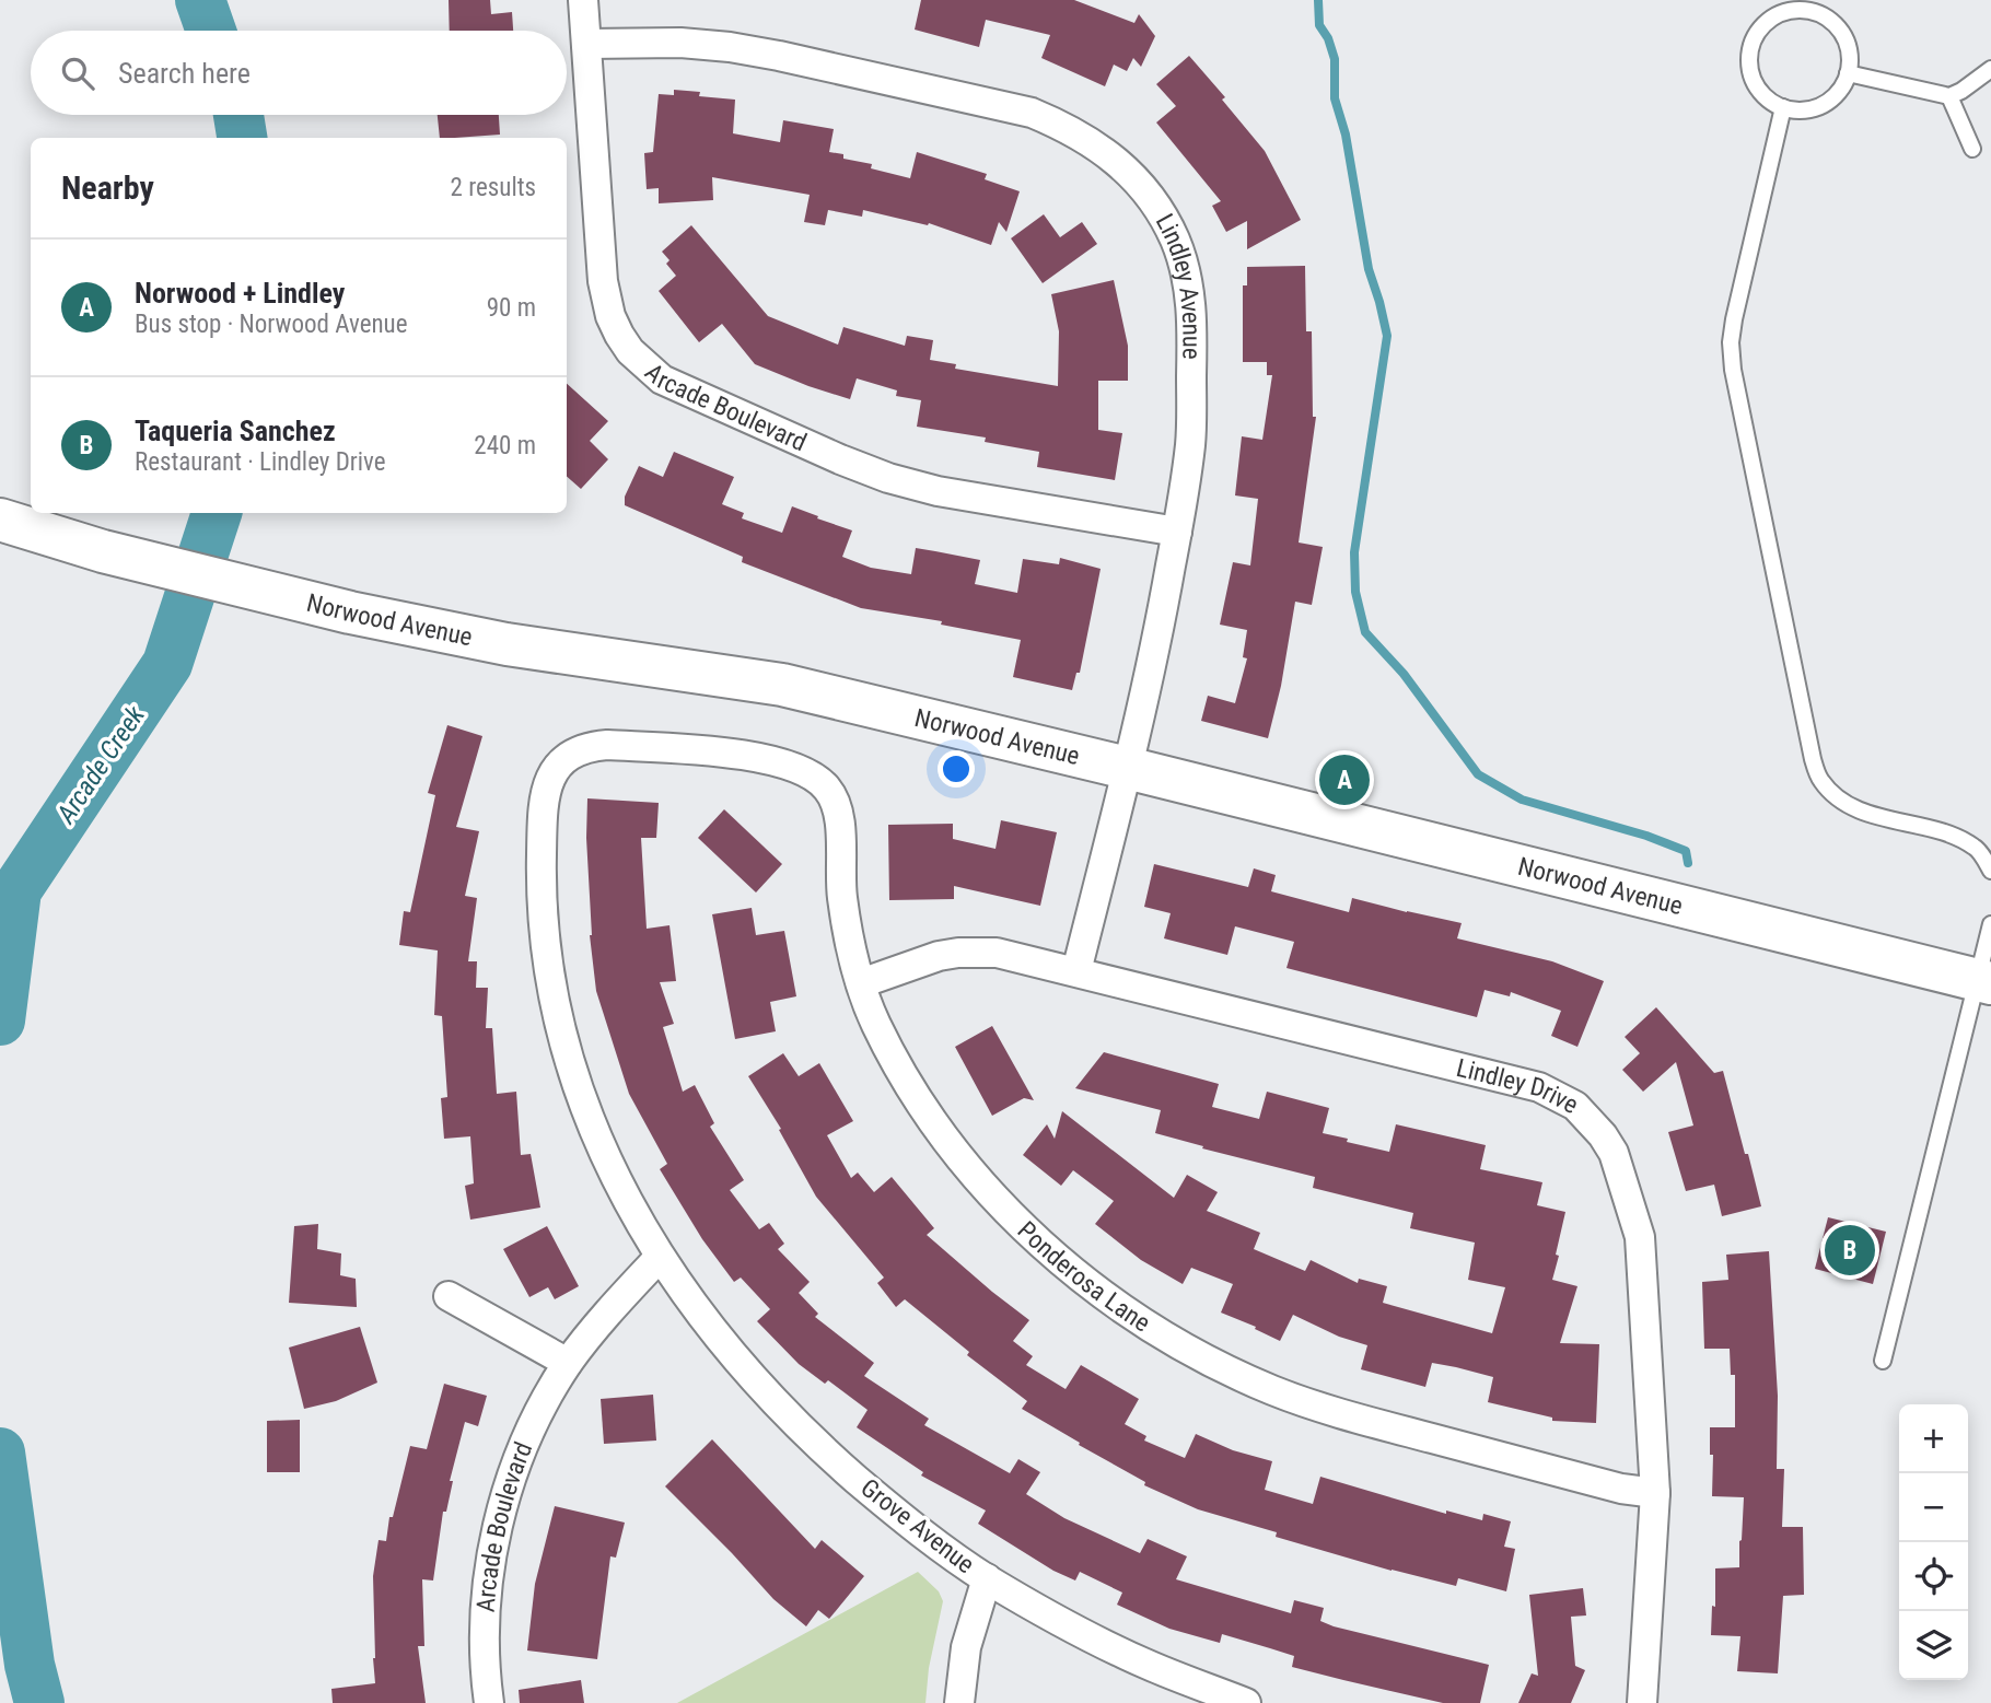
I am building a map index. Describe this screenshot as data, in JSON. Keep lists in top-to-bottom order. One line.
{"streets":{"main road":["Norwood Avenue"],"street":["Lindley Avenue","Arcade Boulevard","Lindley Drive","Ponderosa Lane","Grove Avenue"]},"crossings":[["Lindley Avenue","Arcade Boulevard"],["Lindley Avenue","Norwood Avenue"],["Lindley Avenue","Lindley Drive"],["Arcade Boulevard","Ponderosa Lane"],["Arcade Boulevard","Grove Avenue"],["Lindley Drive","Ponderosa Lane"],["Ponderosa Lane","Grove Avenue"]],"water":["Arcade Creek"],"page":{"search":"Search here","heading":["Nearby","2 results"],"list":[{"mark":"A","name":"Norwood + Lindley","note":"Bus stop · Norwood Avenue","value":"90 m"},{"mark":"B","name":"Taqueria Sanchez","note":"Restaurant · Lindley Drive","value":"240 m"}],"pins":["A","B"],"map_buttons":["+","−"]}}
